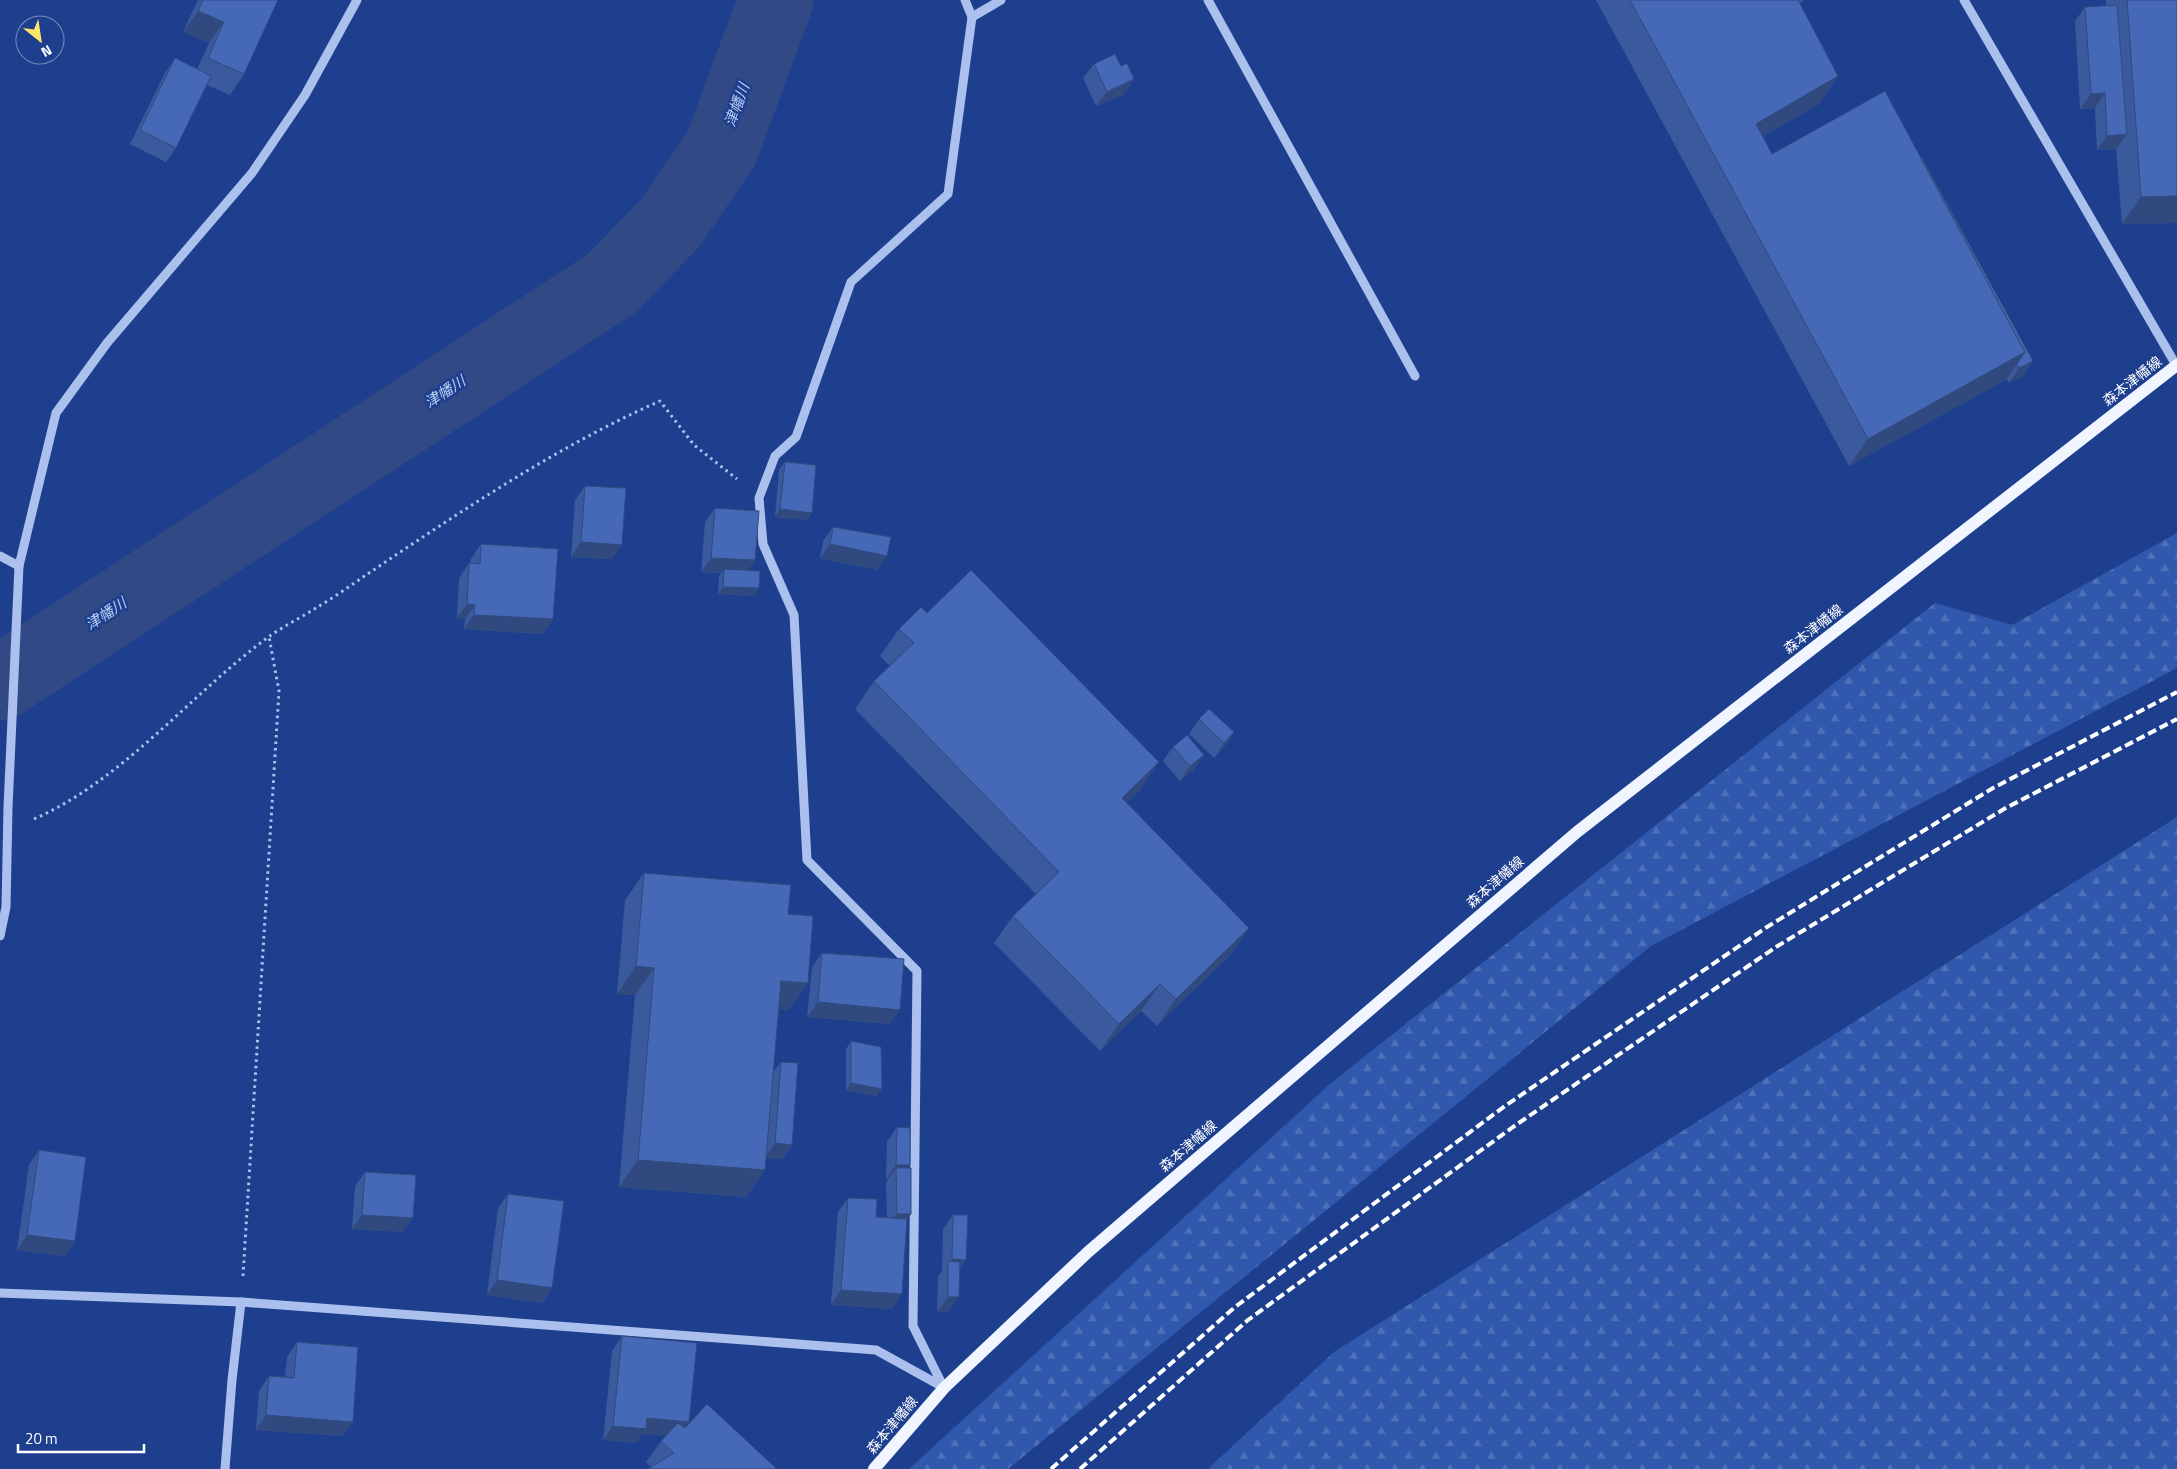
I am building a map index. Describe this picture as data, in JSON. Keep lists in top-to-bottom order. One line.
{"streets":{"main road":["森本津幡線"]},"water":["津幡川"],"scale_bar":"20 m","north":"bottom right"}
